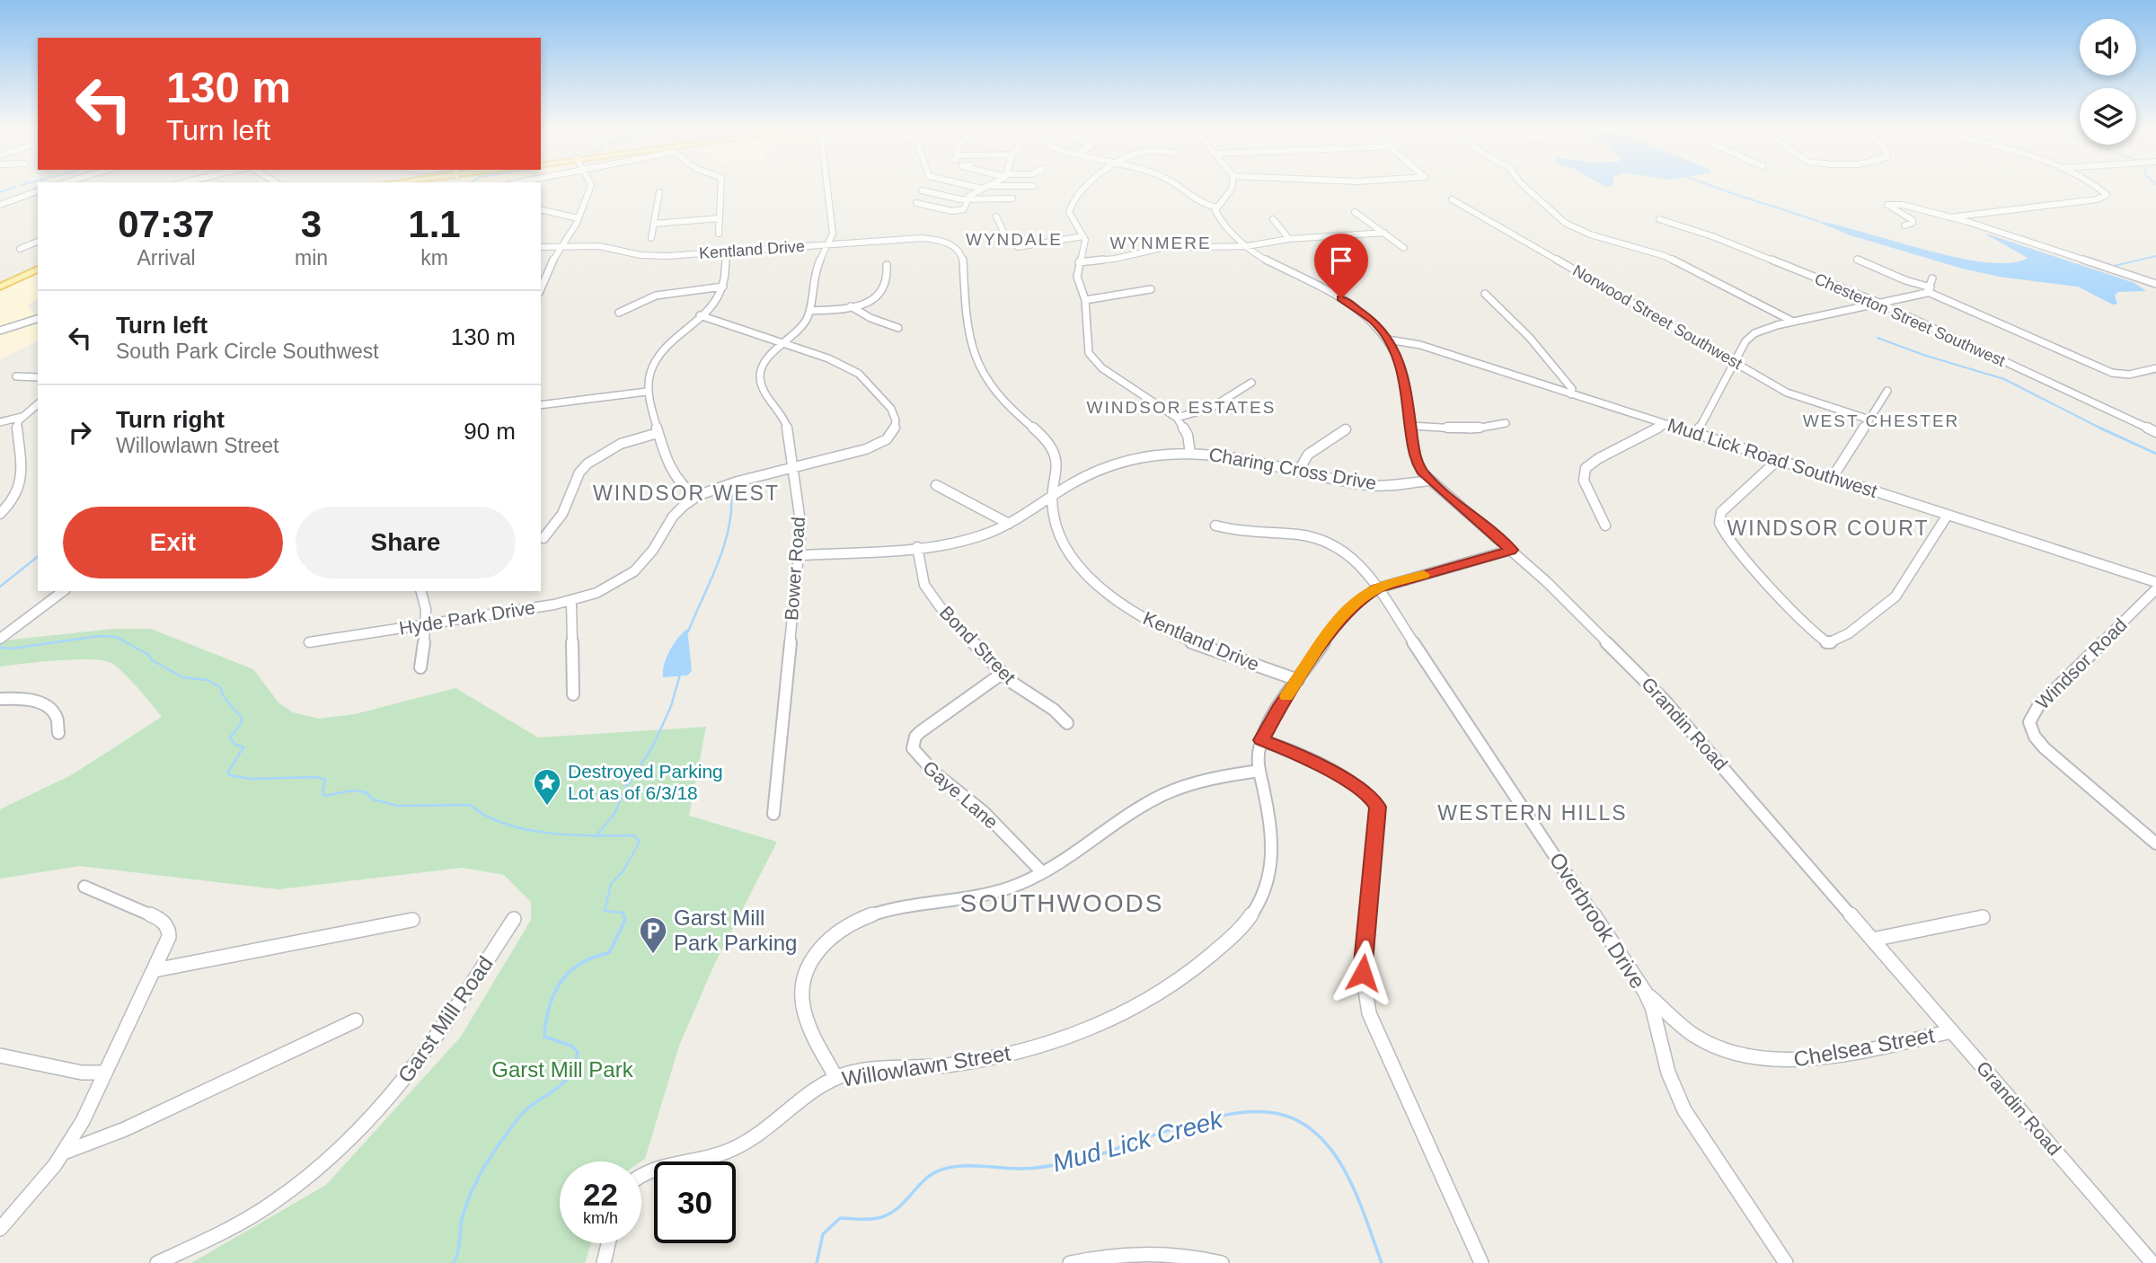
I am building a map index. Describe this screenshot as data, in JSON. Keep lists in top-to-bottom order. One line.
{"streets":{"street":["Kentland Drive","Norwood Street Southwest","Chesterton Street Southwest","Mud Lick Road Southwest","Charing Cross Drive","Bower Road","Hyde Park Drive","Bond Street","Windsor Road","Grandin Road","Gaye Lane","Overbrook Drive","Garst Mill Road","Chelsea Street","Willowlawn Street"]},"crossings":[["Kentland Drive","Charing Cross Drive"],["Kentland Drive","Bower Road"],["Kentland Drive","Willowlawn Street"],["Mud Lick Road Southwest","Grandin Road"],["Charing Cross Drive","Bower Road"],["Charing Cross Drive","Bond Street"],["Charing Cross Drive","Grandin Road"],["Bower Road","Hyde Park Drive"],["Bond Street","Gaye Lane"],["Grandin Road","Chelsea Street"],["Grandin Road","Willowlawn Street"],["Overbrook Drive","Chelsea Street"],["Overbrook Drive","Willowlawn Street"]],"districts":["WYNDALE","WYNMERE","WINDSOR ESTATES","WEST CHESTER","WINDSOR WEST","WINDSOR COURT","WESTERN HILLS","SOUTHWOODS"],"water":["Mud Lick Creek"],"parks":["Garst Mill Park"],"places":{"place":["Destroyed Parking Lot as of 6/3/18"],"parking":["Garst Mill Park Parking"]},"page":{"turn":["130 m","Turn left"],"eta":["07:37","Arrival","3","min","1.1","km"],"list":[{"name":"Turn left","note":"South Park Circle Southwest","value":"130 m"},{"name":"Turn right","note":"Willowlawn Street","value":"90 m"}],"buttons":["Exit","Share"],"speed":"22 km/h","limit":"30"}}
